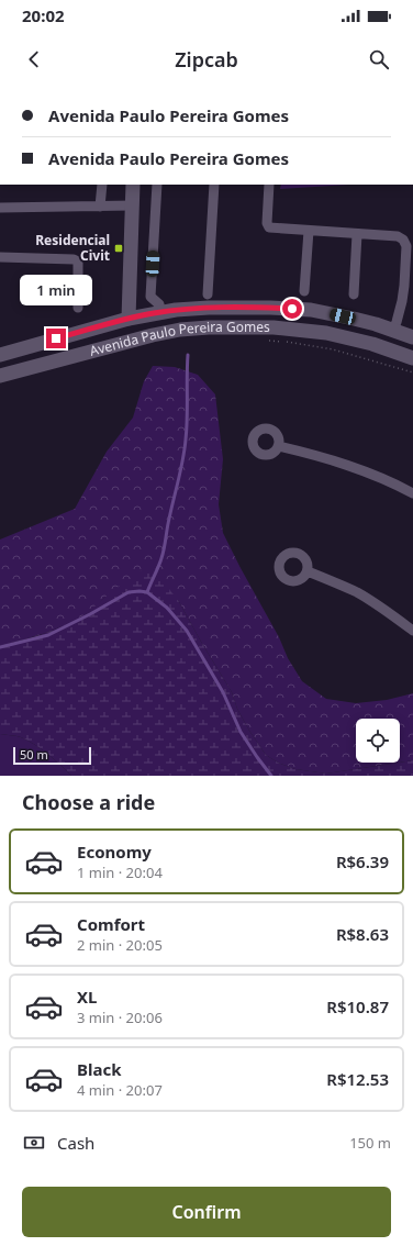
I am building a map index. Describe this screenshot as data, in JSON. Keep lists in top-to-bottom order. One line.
{"streets":{"main road":["Avenida Paulo Pereira Gomes"]},"places":{"transit":["Residencial Civit"]},"scale_bar":"50 m","page":{"status":"20:02","header":"Zipcab","banner":["Avenida Paulo Pereira Gomes","Avenida Paulo Pereira Gomes"],"bubble":"1 min","scale":"50 m","heading":"Choose a ride","list":[{"name":"Economy","note":"1 min · 20:04","value":"R$6.39"},{"name":"Comfort","note":"2 min · 20:05","value":"R$8.63"},{"name":"XL","note":"3 min · 20:06","value":"R$10.87"},{"name":"Black","note":"4 min · 20:07","value":"R$12.53"}],"pay":["Cash","150 m"],"buttons":"Confirm"}}
